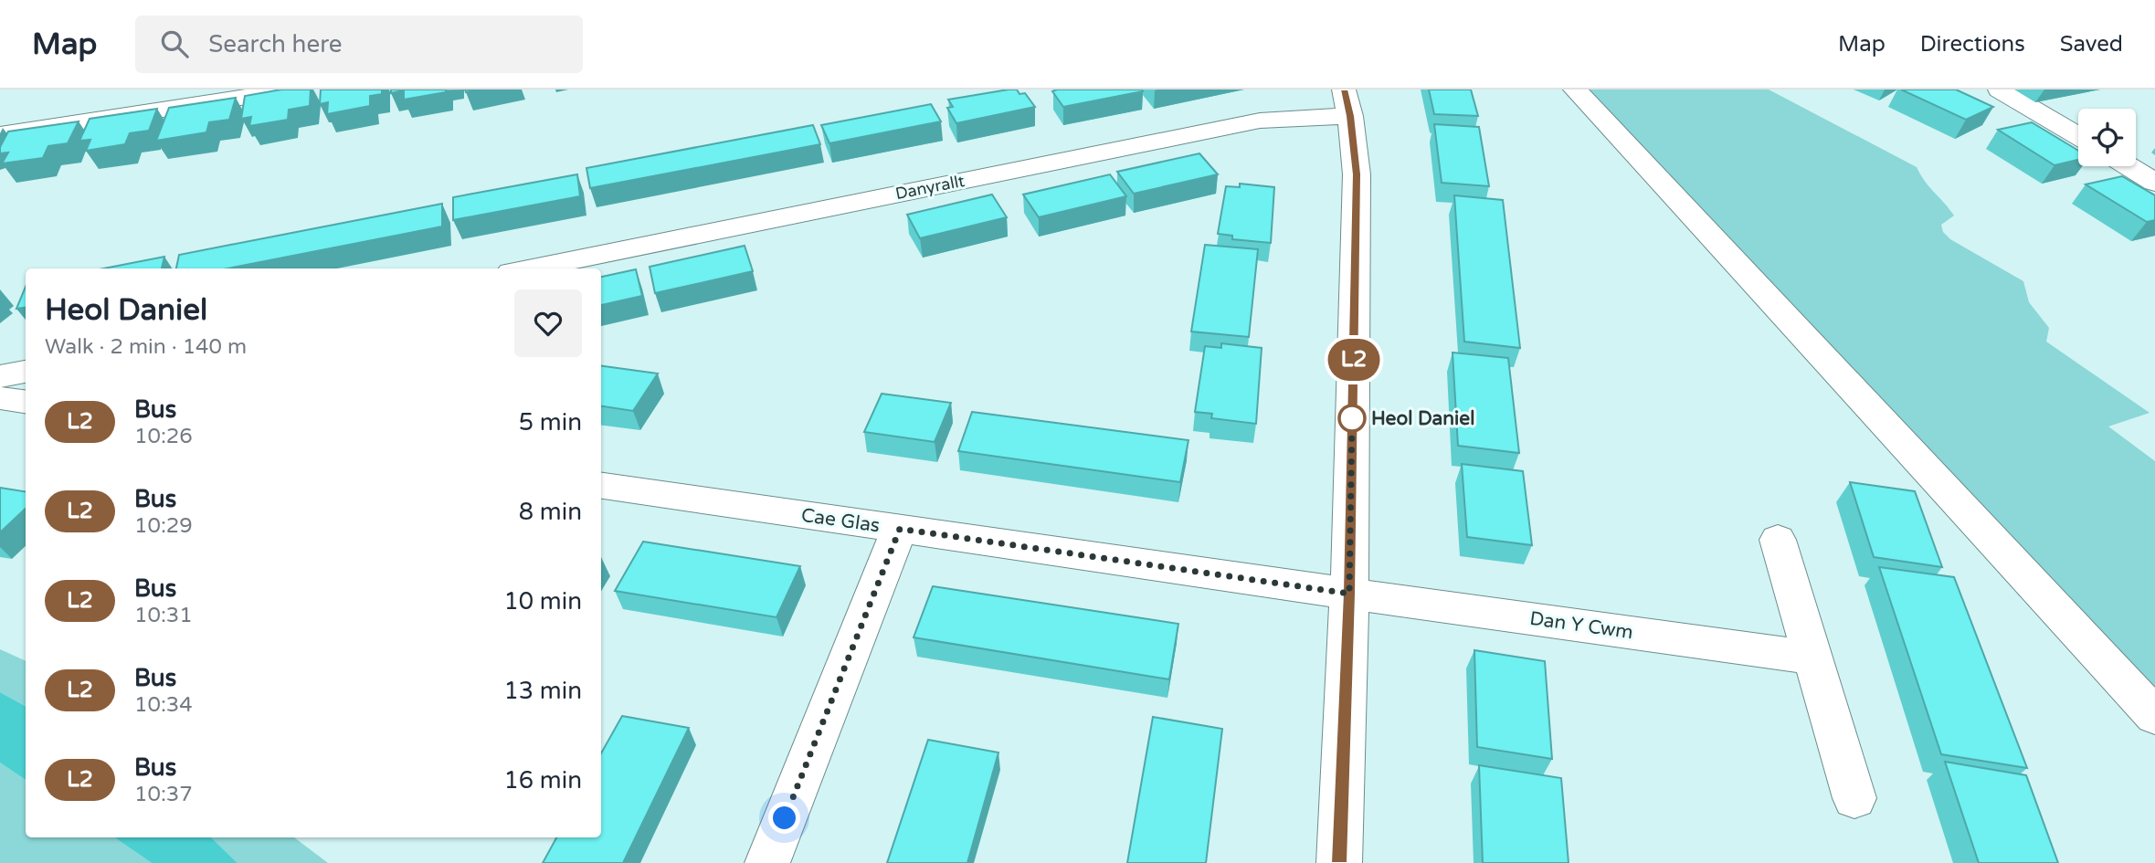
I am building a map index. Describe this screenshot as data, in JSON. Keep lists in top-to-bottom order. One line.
{"streets":{"street":["Danyrallt","Cae Glas","Dan Y Cwm"]},"crossings":[["Cae Glas","Dan Y Cwm"]],"places":["Heol Daniel"],"lines":["bus line L2"],"page":{"header":"Map","search":"Search here","nav":["Map","Directions","Saved"],"on_map":"L2","heading":["Heol Daniel","Walk · 2 min · 140 m"],"list":[{"mark":"L2","name":"Bus","note":"10:26","value":"5 min"},{"mark":"L2","name":"Bus","note":"10:29","value":"8 min"},{"mark":"L2","name":"Bus","note":"10:31","value":"10 min"},{"mark":"L2","name":"Bus","note":"10:34","value":"13 min"},{"mark":"L2","name":"Bus","note":"10:37","value":"16 min"}]}}
